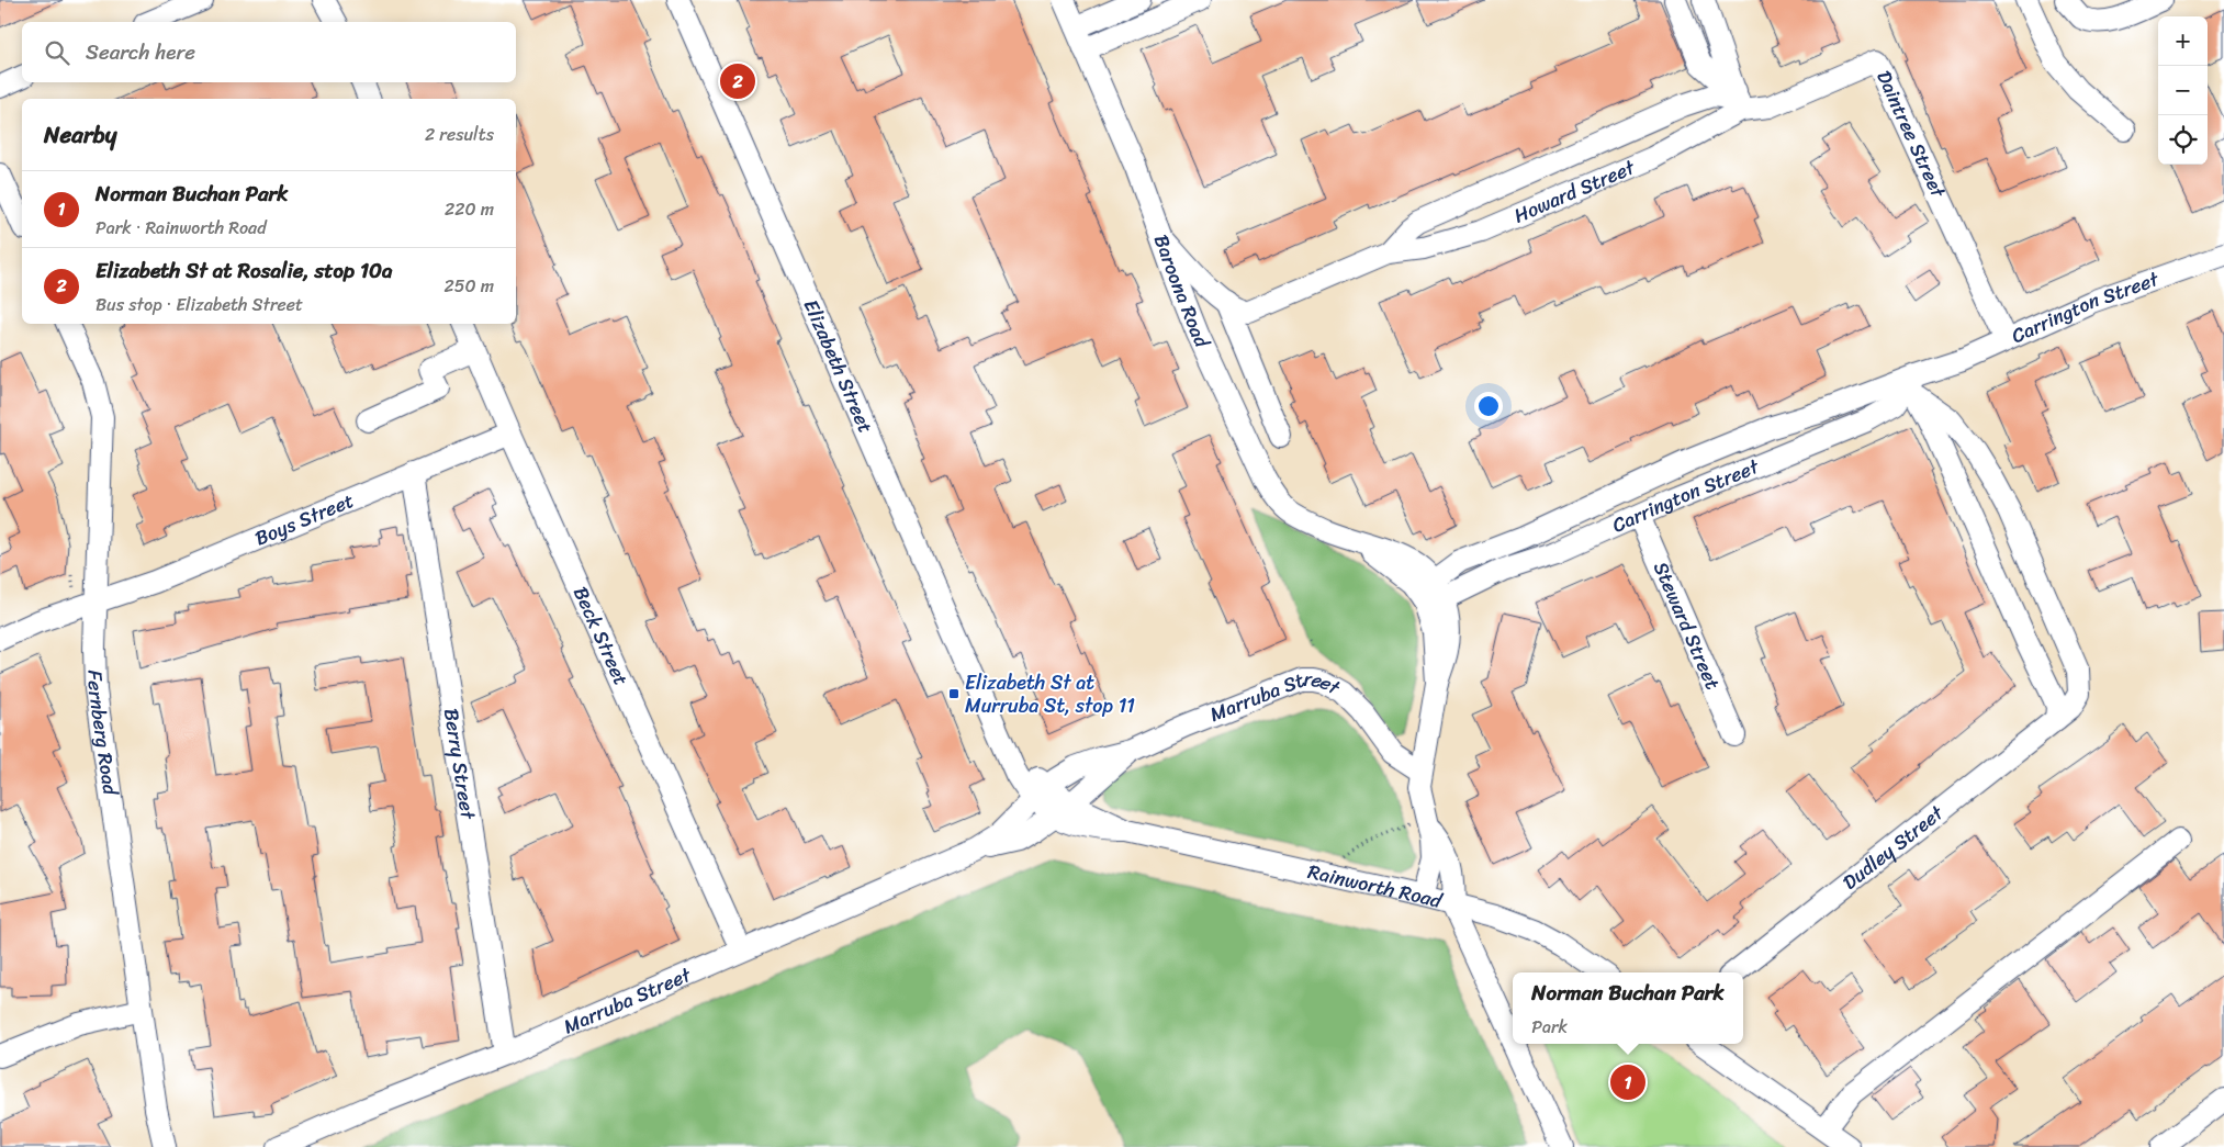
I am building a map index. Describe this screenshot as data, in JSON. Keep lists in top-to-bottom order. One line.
{"streets":{"street":["Daintree Street","Howard Street","Baroona Road","Carrington Street","Elizabeth Street","Boys Street","Steward Street","Beck Street","Marruba Street","Fernberg Road","Berry Street","Dudley Street","Rainworth Road"]},"crossings":[["Daintree Street","Howard Street"],["Daintree Street","Carrington Street"],["Howard Street","Baroona Road"],["Baroona Road","Carrington Street"],["Carrington Street","Steward Street"],["Carrington Street","Dudley Street"],["Elizabeth Street","Marruba Street"],["Elizabeth Street","Rainworth Road"],["Boys Street","Beck Street"],["Boys Street","Fernberg Road"],["Boys Street","Berry Street"],["Beck Street","Marruba Street"],["Marruba Street","Berry Street"],["Marruba Street","Rainworth Road"]],"places":{"transit":["Elizabeth St at Murruba St, stop 11"]},"page":{"map_buttons":["+","−"],"search":"Search here","pins":["2","1"],"heading":["Nearby","2 results"],"list":[{"mark":"1","name":"Norman Buchan Park","note":"Park · Rainworth Road","value":"220 m"},{"mark":"2","name":"Elizabeth St at Rosalie, stop 10a","note":"Bus stop · Elizabeth Street","value":"250 m"}],"popup":["Norman Buchan Park","Park"]}}
